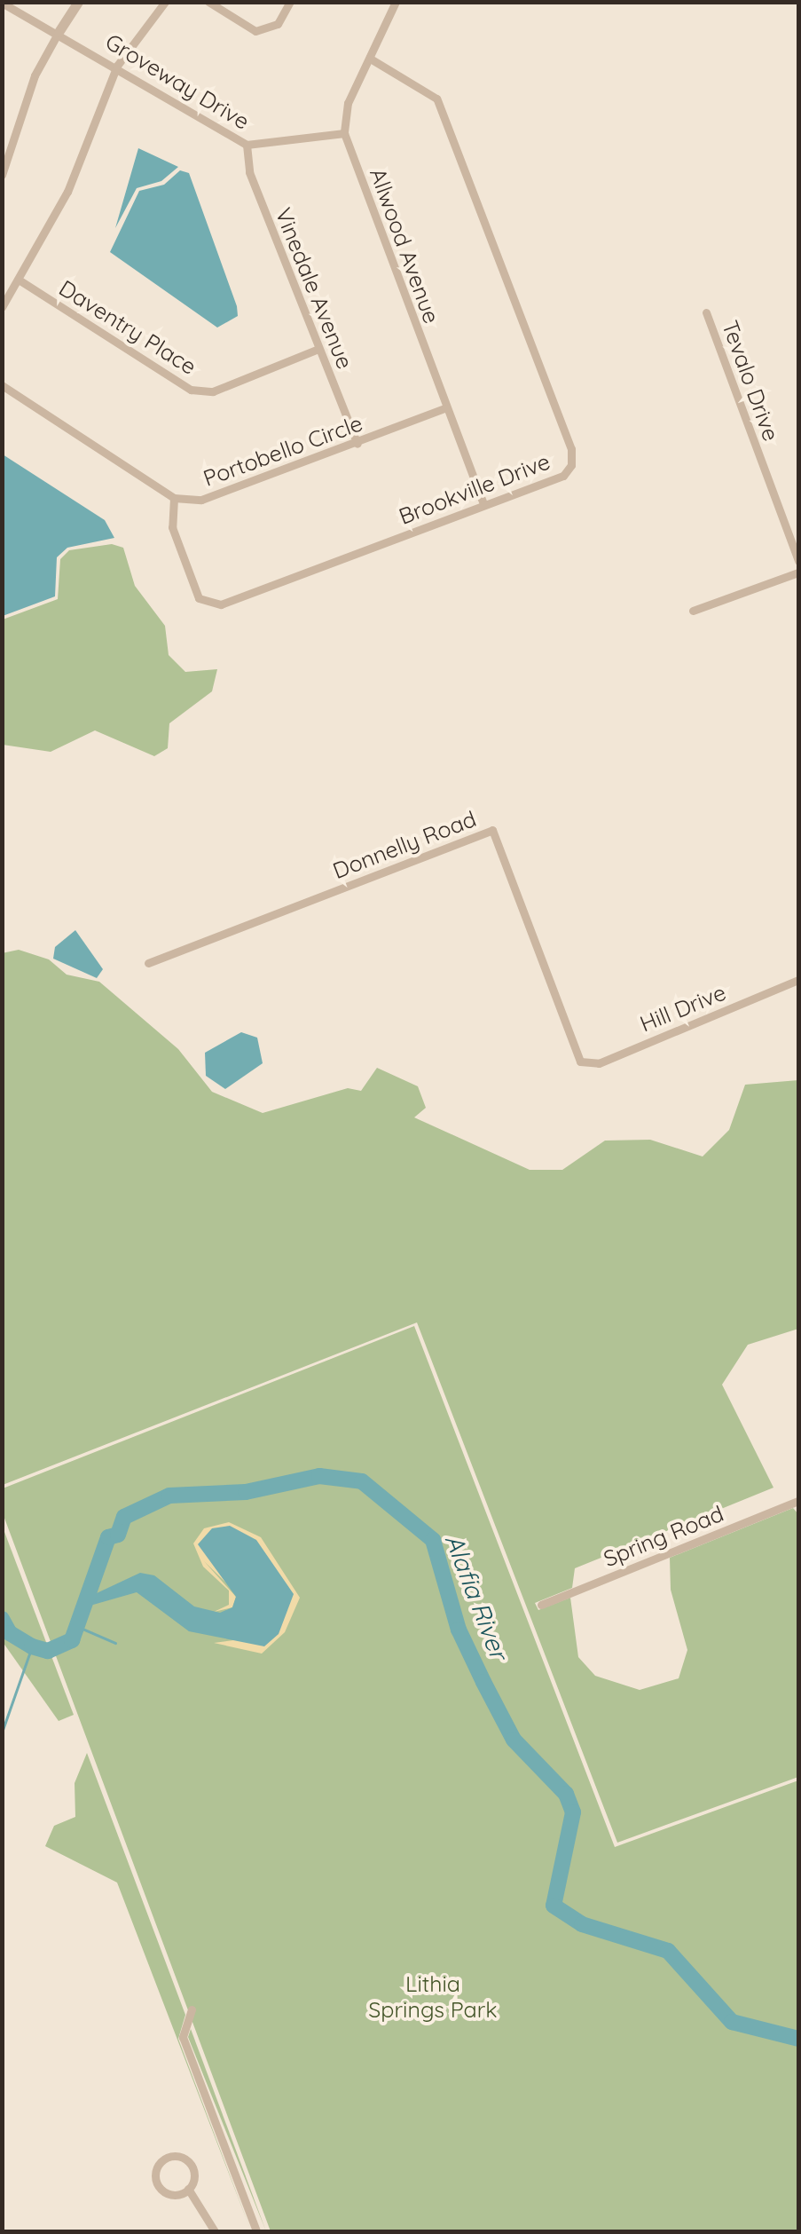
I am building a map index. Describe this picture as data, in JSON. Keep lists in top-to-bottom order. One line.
{"streets":{"street":["Groveway Drive","Allwood Avenue","Vinedale Avenue","Daventry Place","Tevalo Drive","Portobello Circle","Brookville Drive","Donnelly Road","Hill Drive","Spring Road"]},"crossings":[["Groveway Drive","Allwood Avenue"],["Groveway Drive","Vinedale Avenue"],["Allwood Avenue","Portobello Circle"],["Allwood Avenue","Brookville Drive"],["Vinedale Avenue","Daventry Place"],["Vinedale Avenue","Portobello Circle"],["Portobello Circle","Brookville Drive"],["Donnelly Road","Hill Drive"]],"water":["Alafia River"],"parks":["Lithia Springs Park"]}
